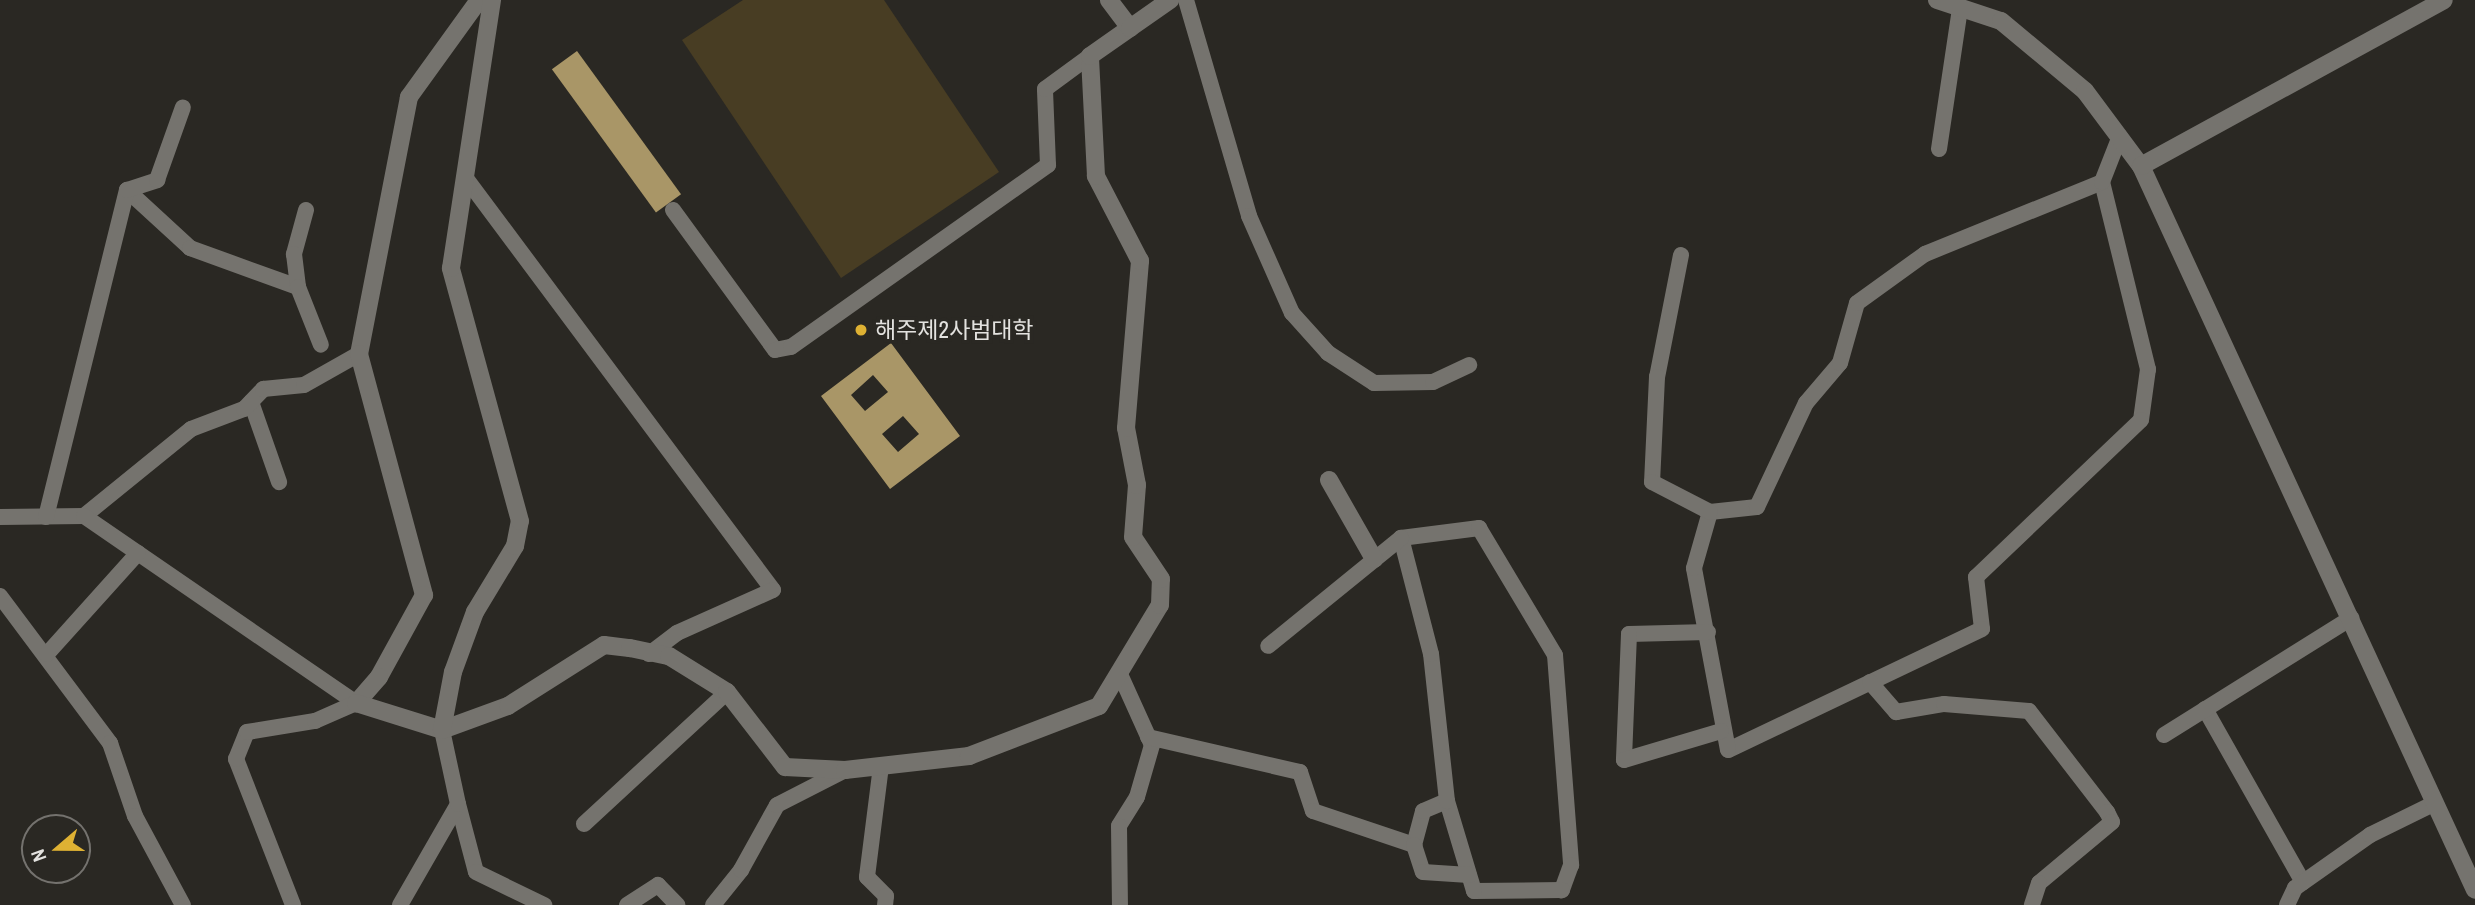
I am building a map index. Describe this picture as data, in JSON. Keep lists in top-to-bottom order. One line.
{"places":["해주제2사범대학"],"north":"left"}
